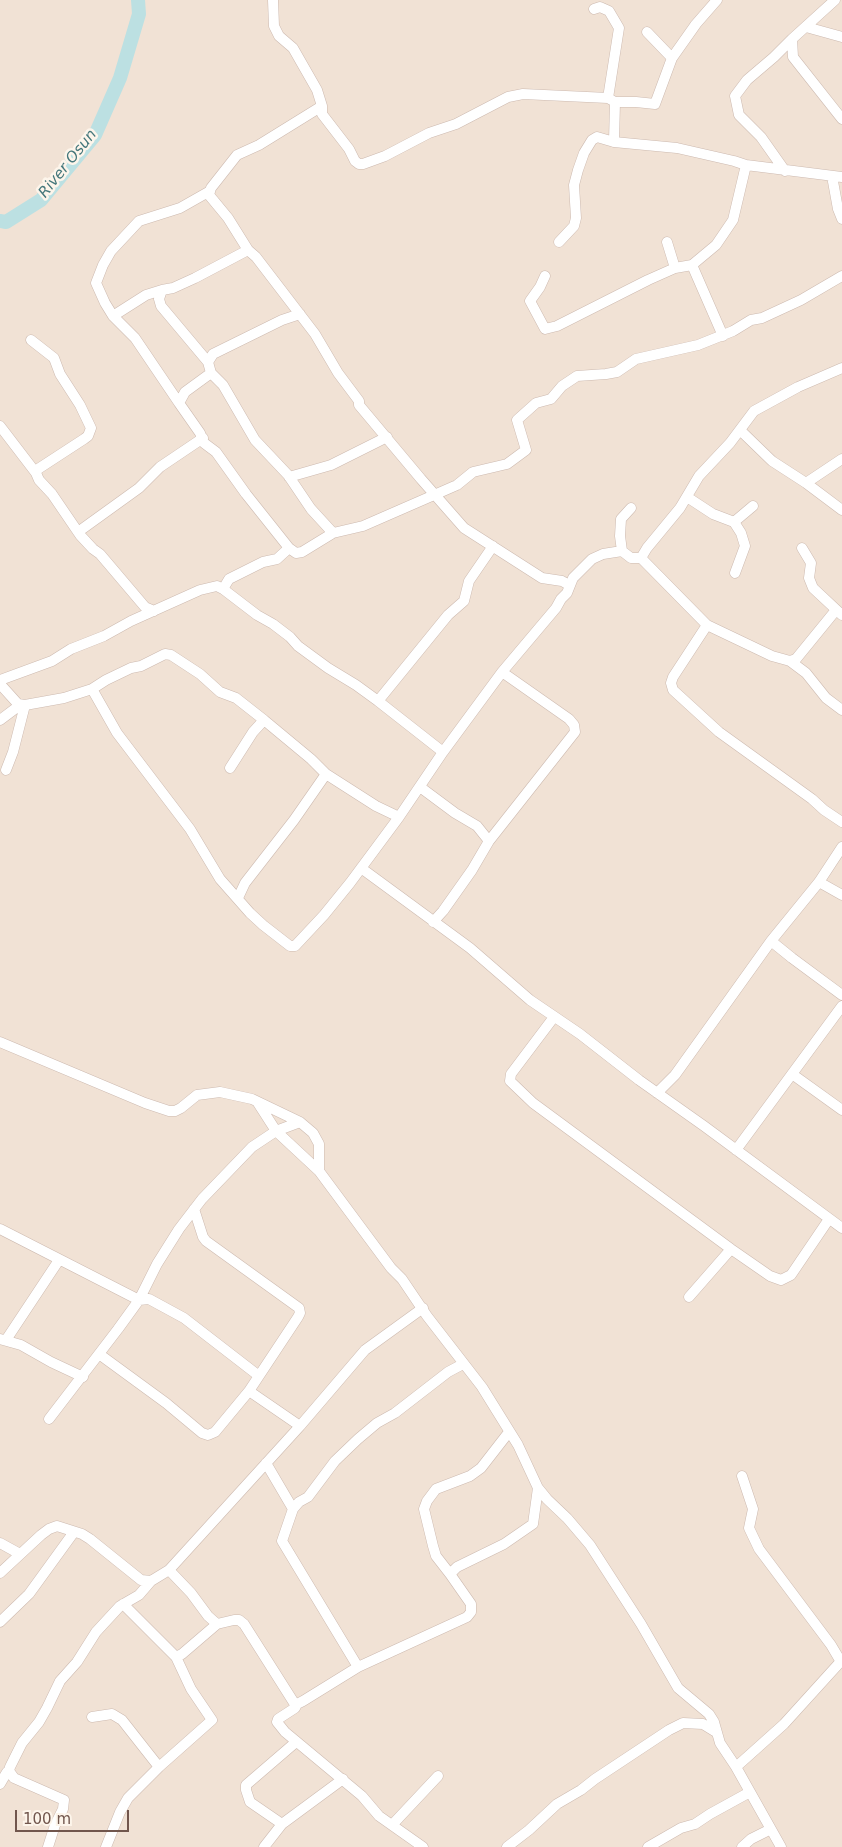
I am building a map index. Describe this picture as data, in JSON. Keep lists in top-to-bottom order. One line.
{"water":["River Osun"],"scale_bar":"100 m"}
